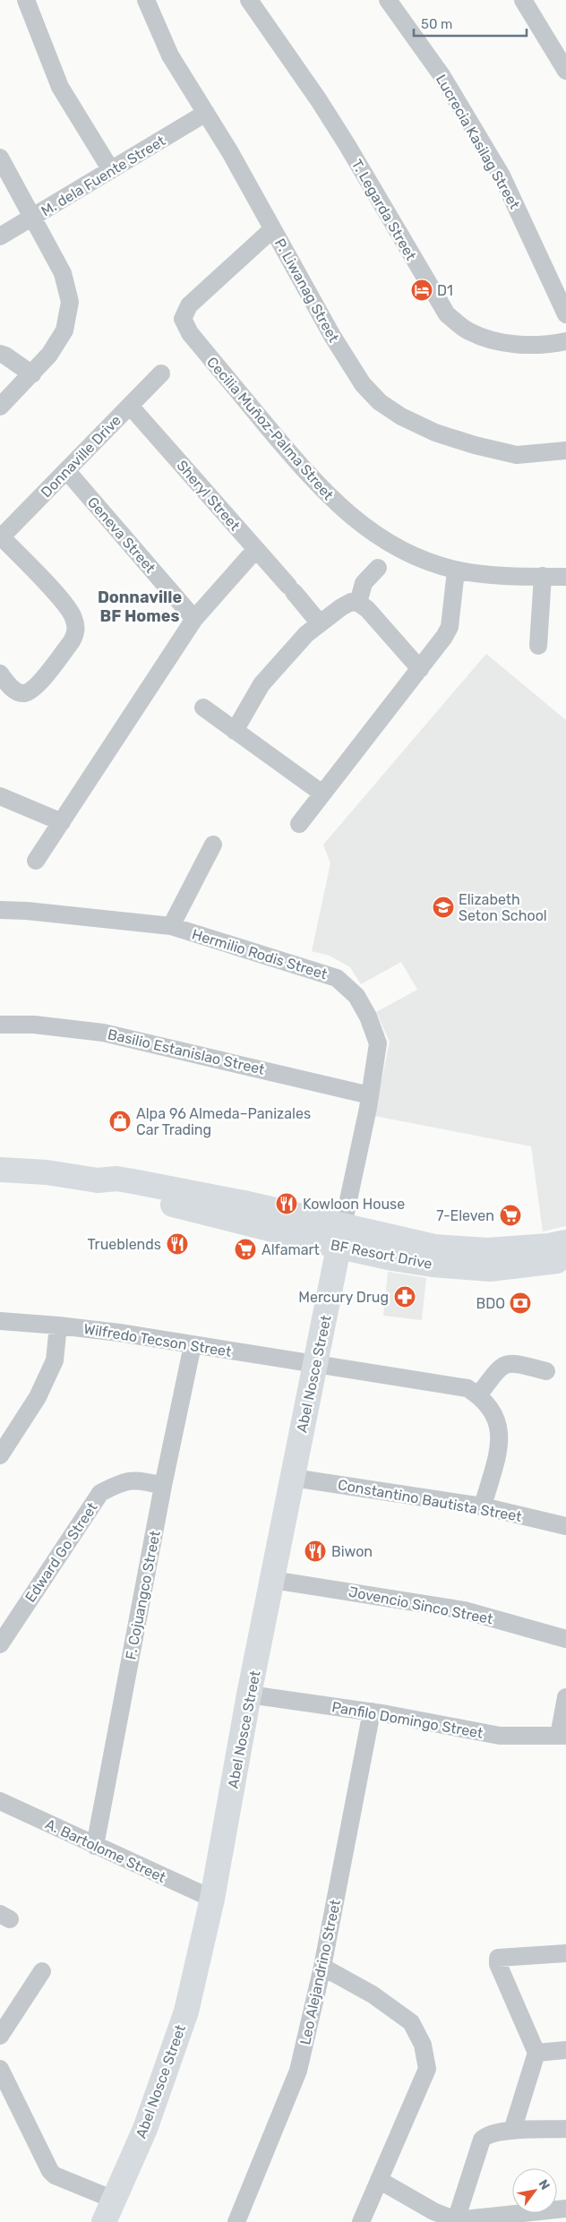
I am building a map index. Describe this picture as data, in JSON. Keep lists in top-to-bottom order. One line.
{"streets":{"street":["Lucrecia Kasilag Street","M. dela Fuente Street","T. Legarda Street","P. Liwanag Street","Cecilia Muñoz-Palma Street","Donnaville Drive","Sheryl Street","Geneva Street","Hermilio Rodis Street","Basilio Estanislao Street","BF Resort Drive","Wilfredo Tecson Street","Abel Nosce Street","Constantino Bautista Street","Edward Go Street","F. Cojuangco Street","Jovencio Sinco Street","Panfilo Domingo Street","A. Bartolome Street","Leo Alejandrino Street"]},"crossings":[["M. dela Fuente Street","P. Liwanag Street"],["P. Liwanag Street","Cecilia Muñoz-Palma Street"],["Donnaville Drive","Sheryl Street"],["Donnaville Drive","Geneva Street"],["Hermilio Rodis Street","Basilio Estanislao Street"],["Hermilio Rodis Street","BF Resort Drive"],["Hermilio Rodis Street","Abel Nosce Street"],["BF Resort Drive","Abel Nosce Street"],["Wilfredo Tecson Street","Abel Nosce Street"],["Wilfredo Tecson Street","F. Cojuangco Street"],["Abel Nosce Street","Constantino Bautista Street"],["Abel Nosce Street","Jovencio Sinco Street"],["Abel Nosce Street","Panfilo Domingo Street"],["Abel Nosce Street","A. Bartolome Street"],["Edward Go Street","F. Cojuangco Street"],["F. Cojuangco Street","A. Bartolome Street"],["Panfilo Domingo Street","Leo Alejandrino Street"]],"districts":["Donnaville BF Homes"],"places":{"hotel":["D1"],"school or university":["Elizabeth Seton School"],"shop":["Alpa 96 Almeda–Panizales Car Trading"],"restaurant":["Kowloon House","Trueblends","Biwon"],"supermarket":["7-Eleven","Alfamart"],"pharmacy":["Mercury Drug"],"bank":["BDO"]},"scale_bar":"50 m","north":"top right"}
